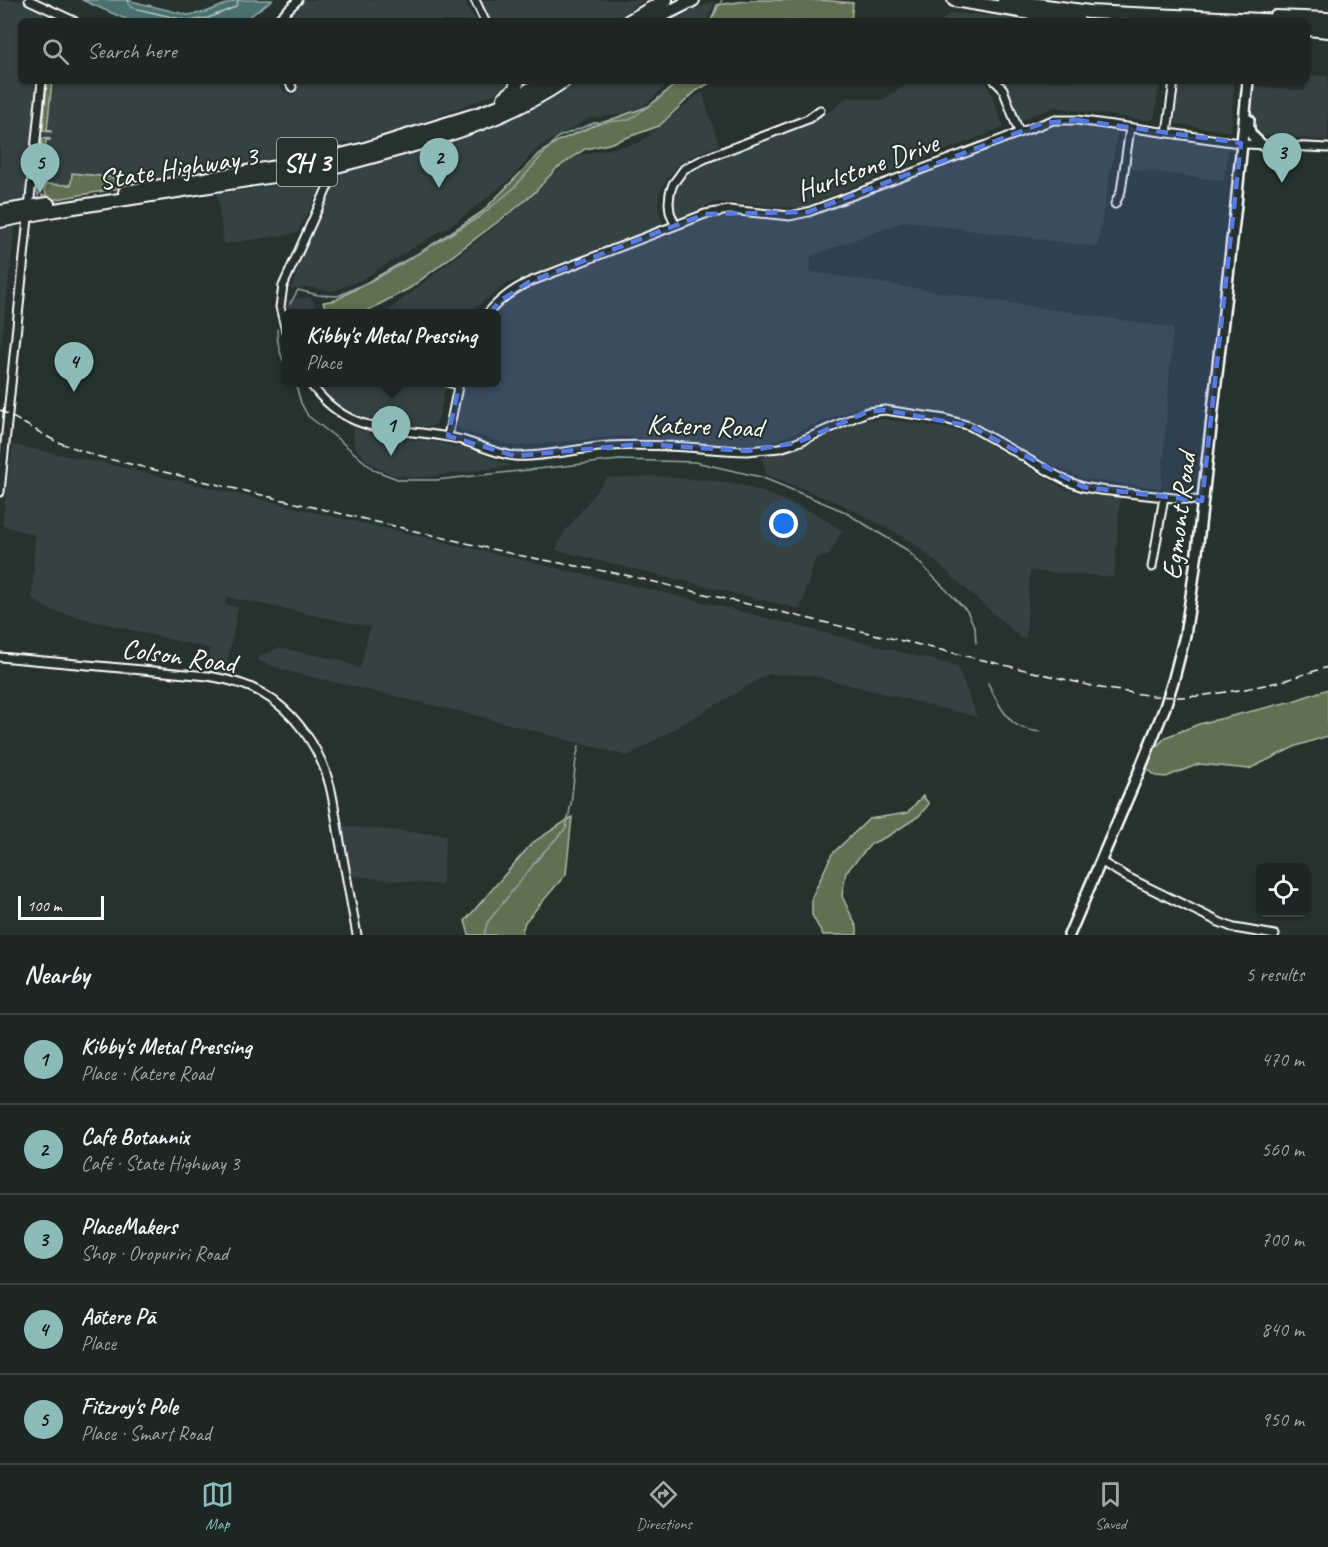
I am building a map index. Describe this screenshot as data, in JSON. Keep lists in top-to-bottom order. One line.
{"streets":{"highway":["SH 3","State Highway 3"],"main road":["Egmont Road"],"street":["Hurlstone Drive","Katere Road","Colson Road"]},"crossings":[["Hurlstone Drive","Egmont Road"],["Katere Road","Egmont Road"]],"scale_bar":"100 m","page":{"search":"Search here","pins":["3","2","5","4","1"],"popup":["Kibby's Metal Pressing","Place"],"scale":"100 m","heading":["Nearby","5 results"],"list":[{"mark":"1","name":"Kibby's Metal Pressing","note":"Place · Katere Road","value":"470 m"},{"mark":"2","name":"Cafe Botannix","note":"Café · State Highway 3","value":"560 m"},{"mark":"3","name":"PlaceMakers","note":"Shop · Oropuriri Road","value":"700 m"},{"mark":"4","name":"Aōtere Pā","note":"Place","value":"840 m"},{"mark":"5","name":"Fitzroy's Pole","note":"Place · Smart Road","value":"950 m"}],"nav":["Map","Directions","Saved"]}}
